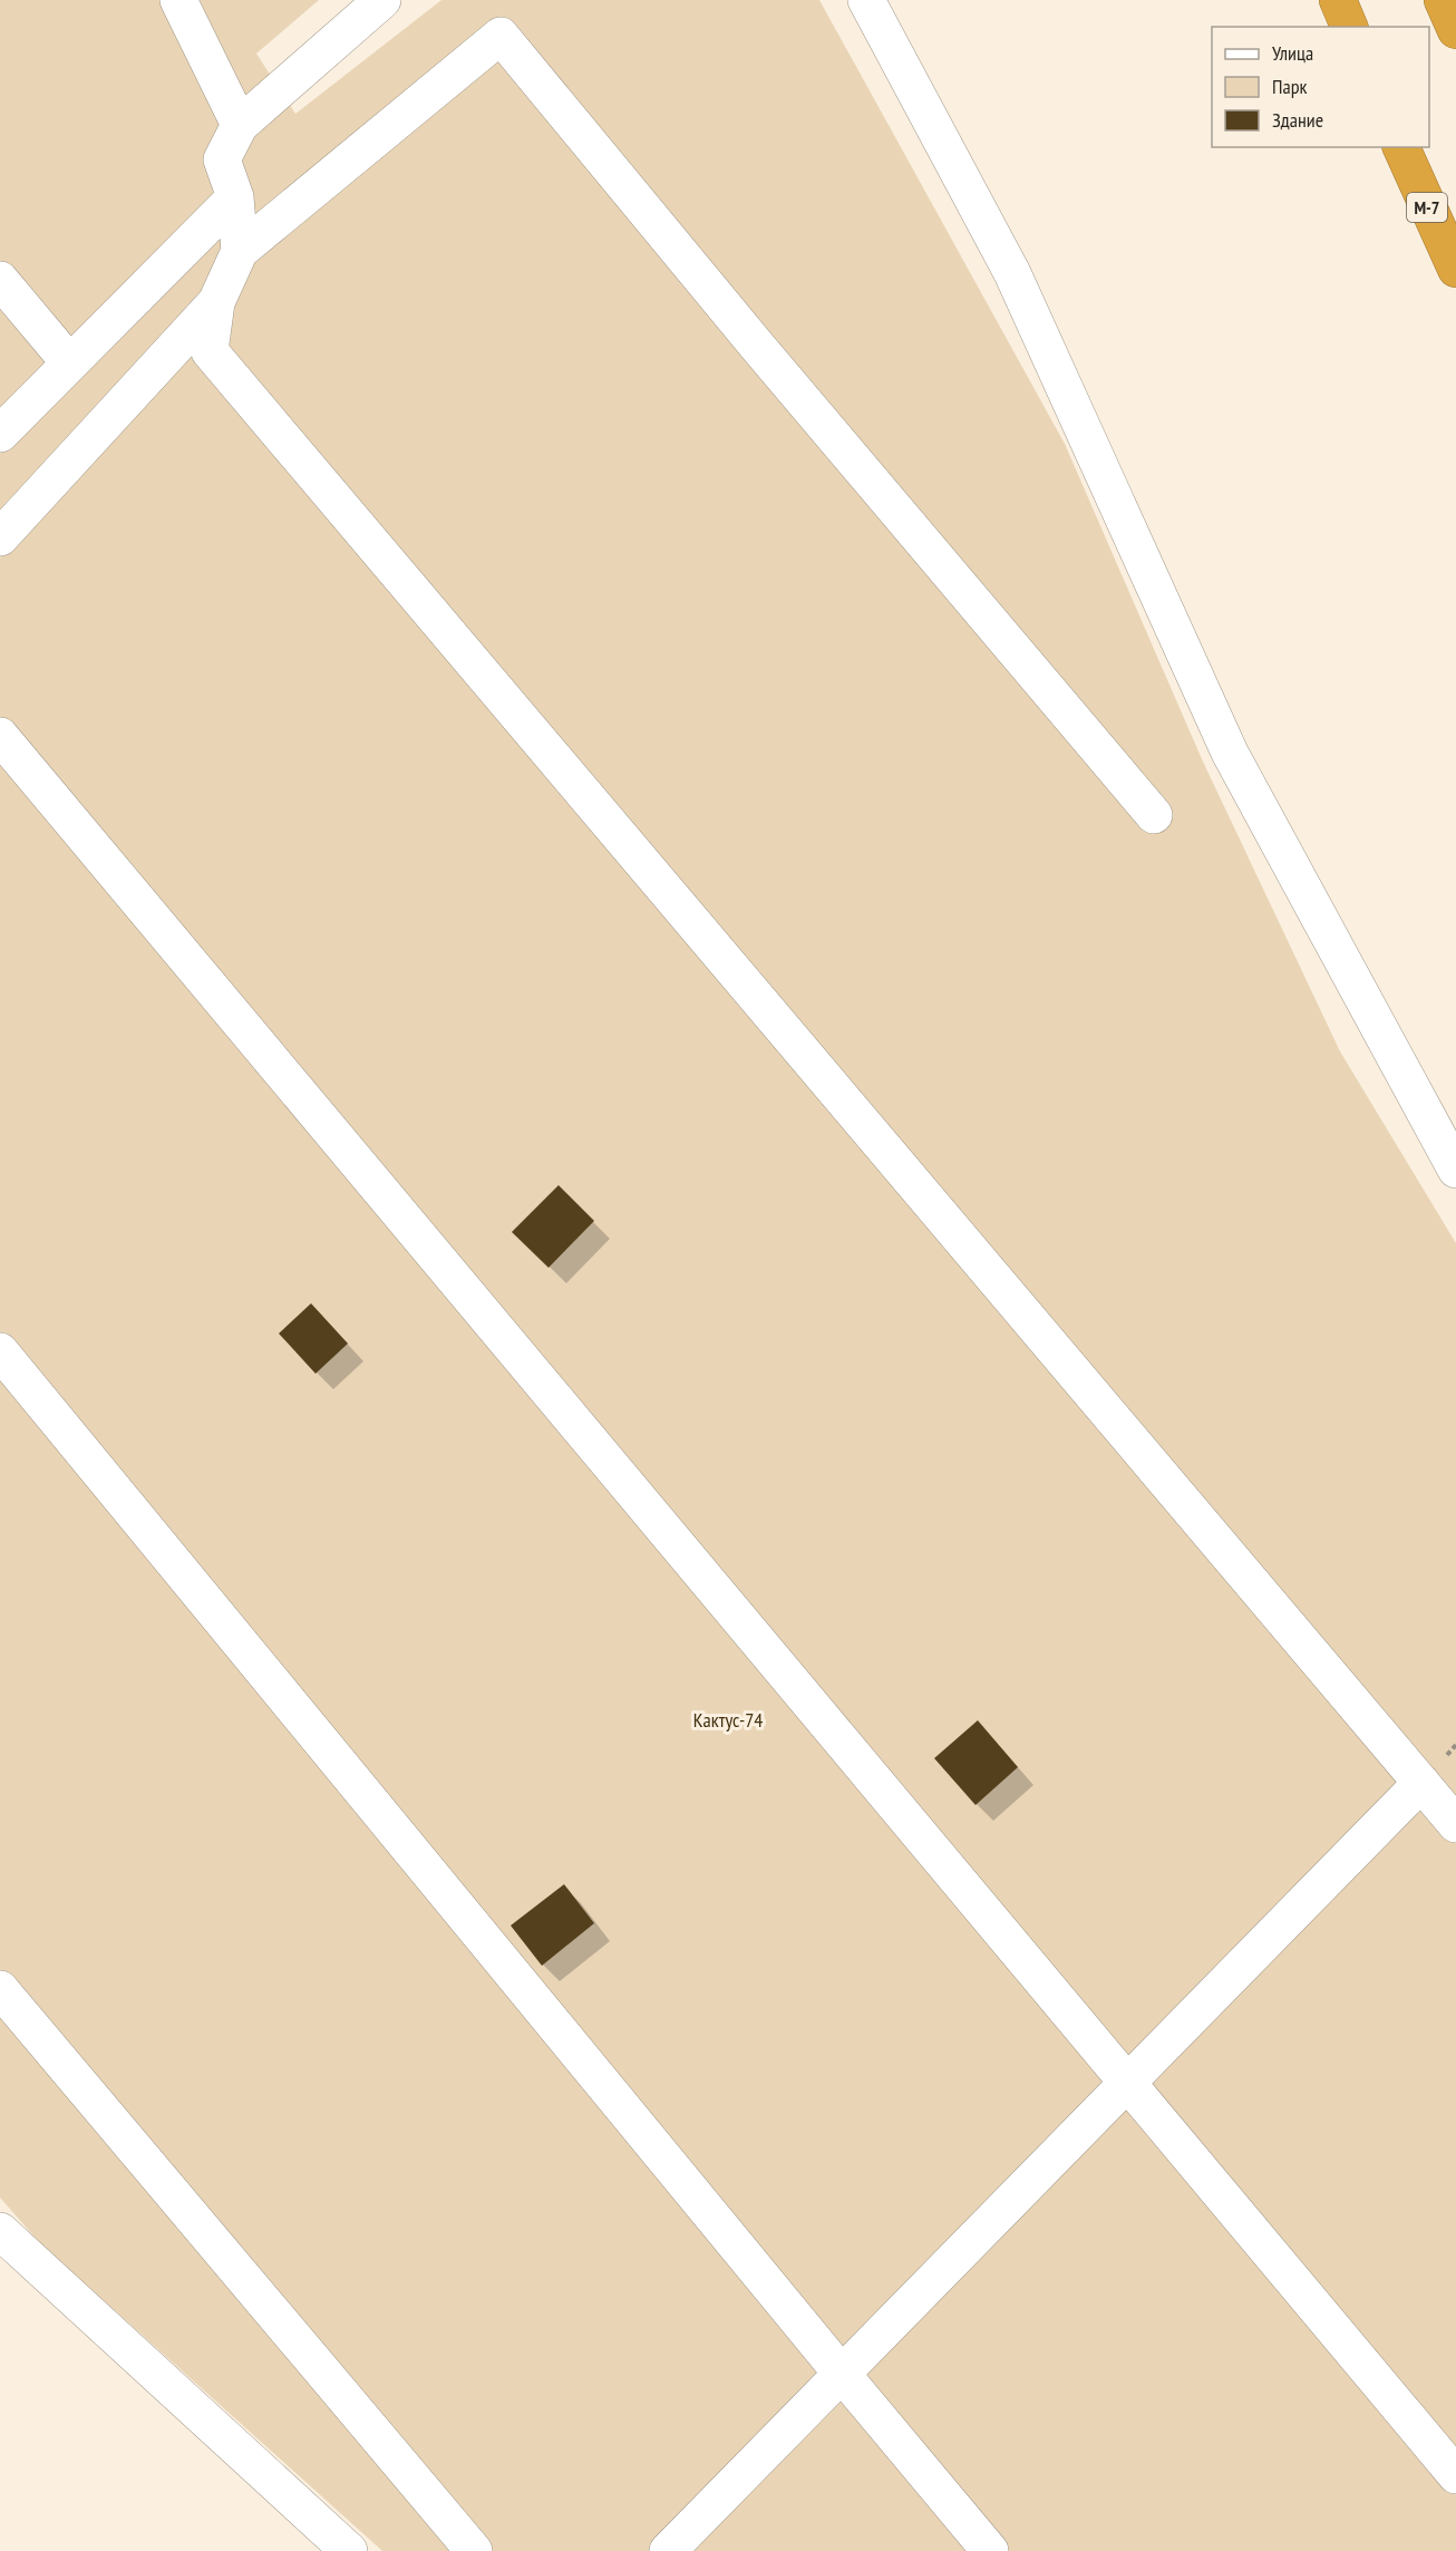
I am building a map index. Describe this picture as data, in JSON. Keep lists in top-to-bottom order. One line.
{"streets":{"highway":["М-7"]},"parks":["Кактус-74"],"legend":["Улица","Парк","Здание"]}
